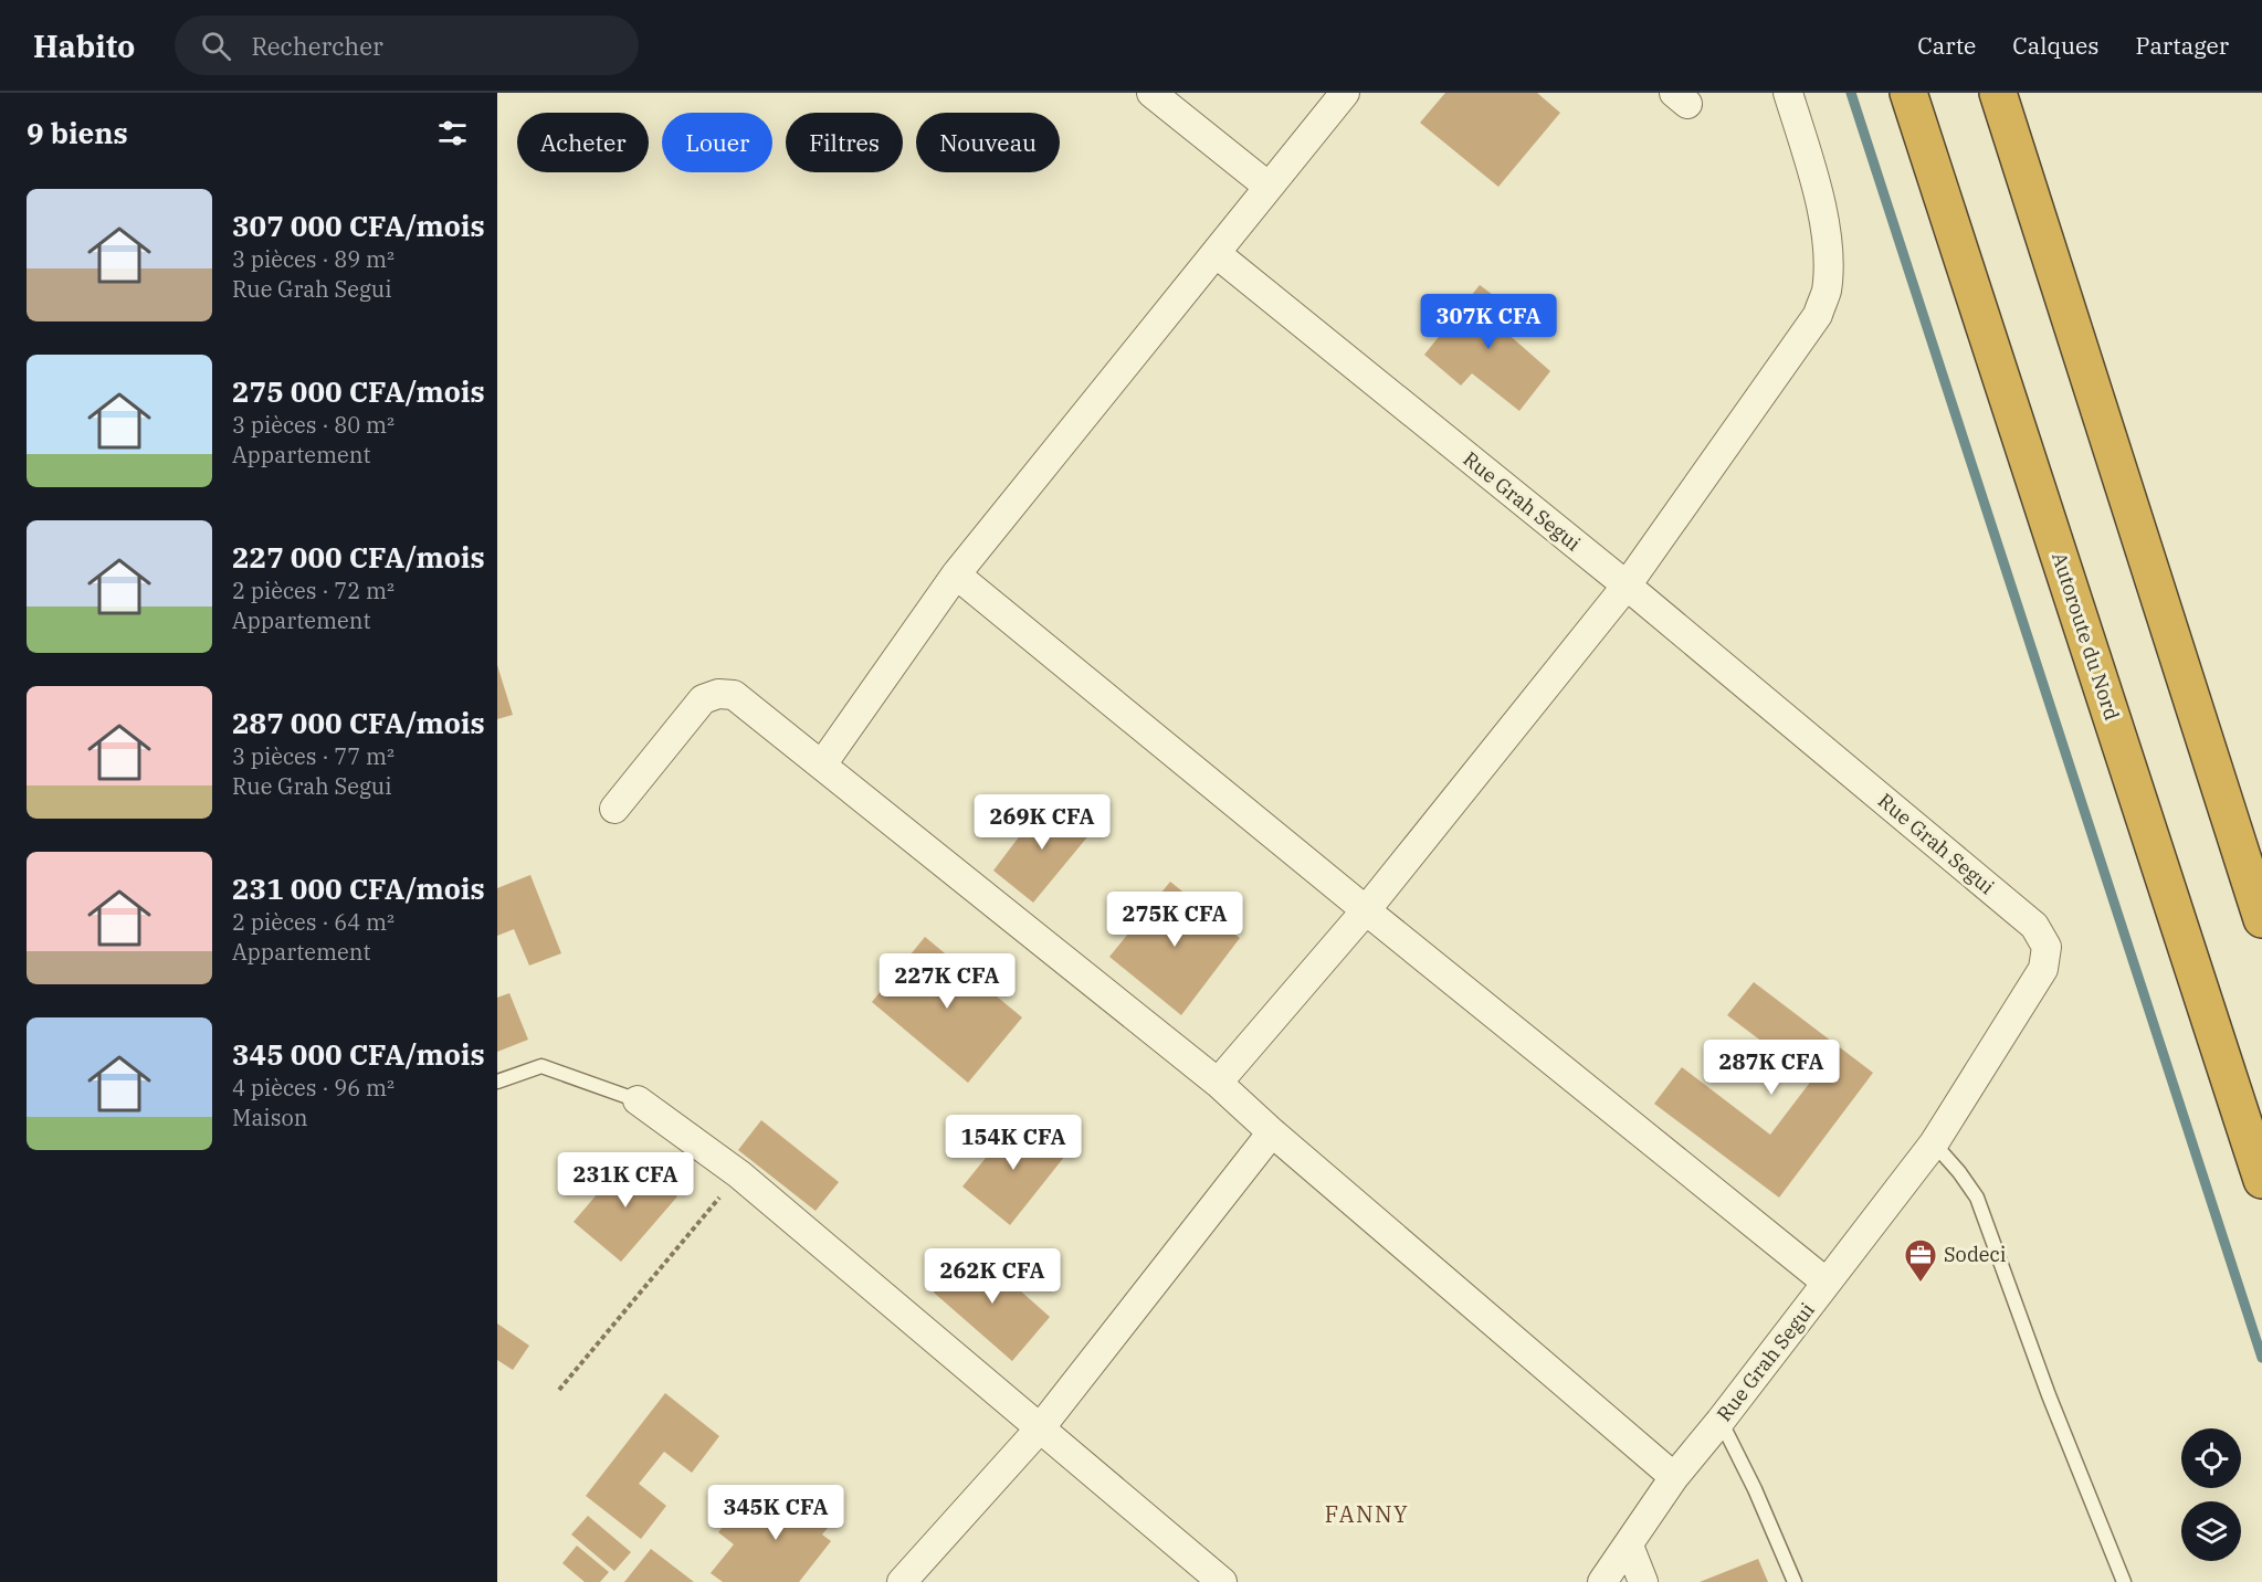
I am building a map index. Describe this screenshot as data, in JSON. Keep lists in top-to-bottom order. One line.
{"streets":{"highway":["Autoroute du Nord"],"street":["Rue Grah Segui"]},"districts":["FANNY"],"places":{"office":["Sodeci"]},"page":{"header":"Habito","search":"Rechercher","nav":["Carte","Calques","Partager"],"heading":"9 biens","chip":["Acheter","Louer","Filtres","Nouveau"],"list":[{"name":"307 000 CFA/mois","note":"3 pièces · 89 m² · Rue Grah Segui"},{"name":"275 000 CFA/mois","note":"3 pièces · 80 m² · Appartement"},{"name":"227 000 CFA/mois","note":"2 pièces · 72 m² · Appartement"},{"name":"287 000 CFA/mois","note":"3 pièces · 77 m² · Rue Grah Segui"},{"name":"231 000 CFA/mois","note":"2 pièces · 64 m² · Appartement"},{"name":"345 000 CFA/mois","note":"4 pièces · 96 m² · Maison"}],"price":["307K CFA","269K CFA","275K CFA","227K CFA","287K CFA","154K CFA","231K CFA","262K CFA","345K CFA"]}}
